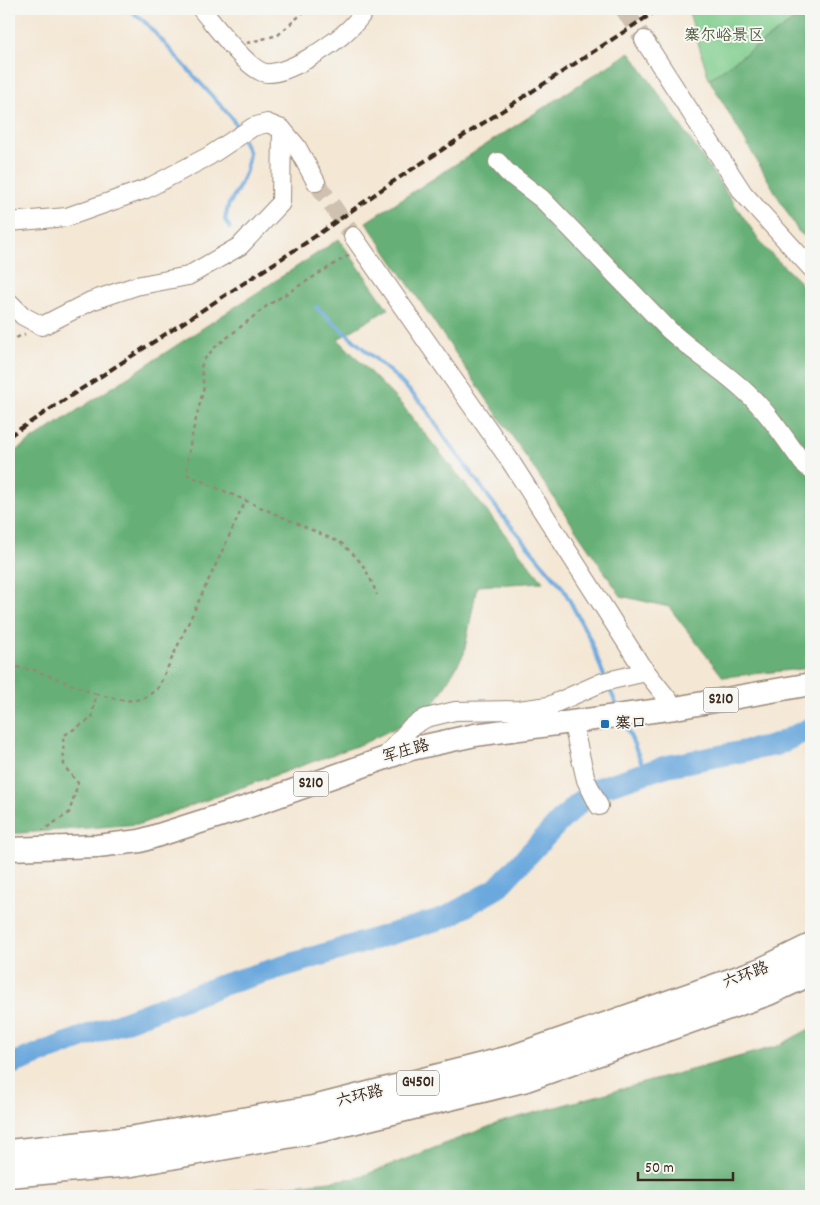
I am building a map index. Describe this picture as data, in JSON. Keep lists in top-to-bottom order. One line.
{"streets":{"highway":["六环路","G4501"],"main road":["S210","军庄路"]},"parks":["寨尔峪景区"],"places":{"transit":["寨口"]},"scale_bar":"50 m"}
